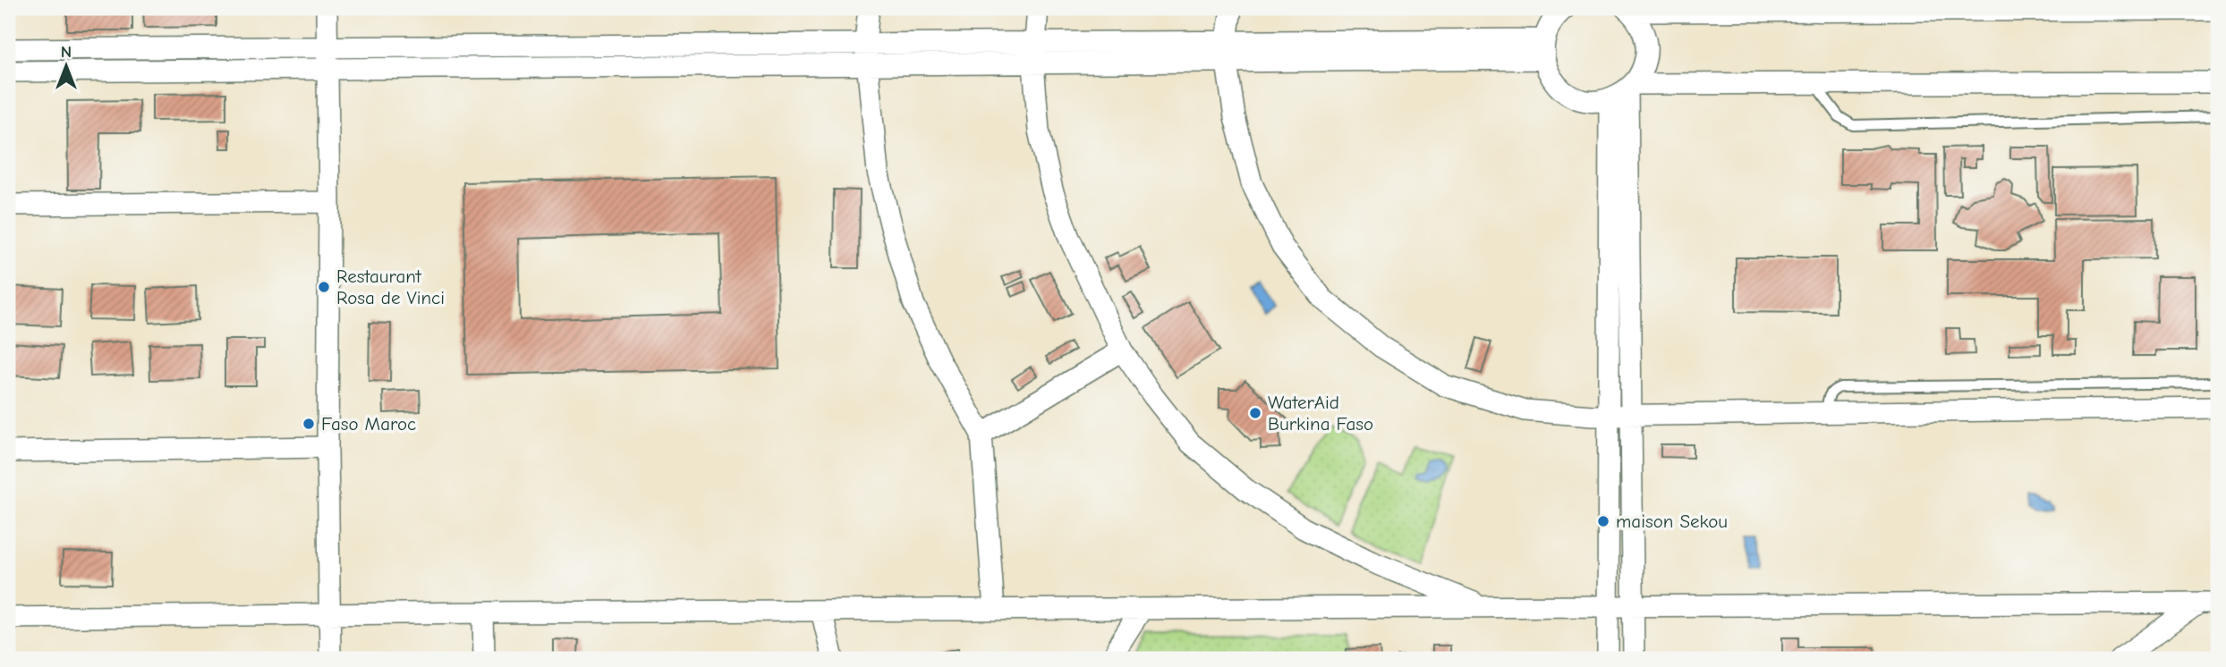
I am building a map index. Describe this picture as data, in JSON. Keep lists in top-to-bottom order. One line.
{"places":["Restaurant Rosa de Vinci","WaterAid Burkina Faso","Faso Maroc","maison Sekou"],"north":"top"}
